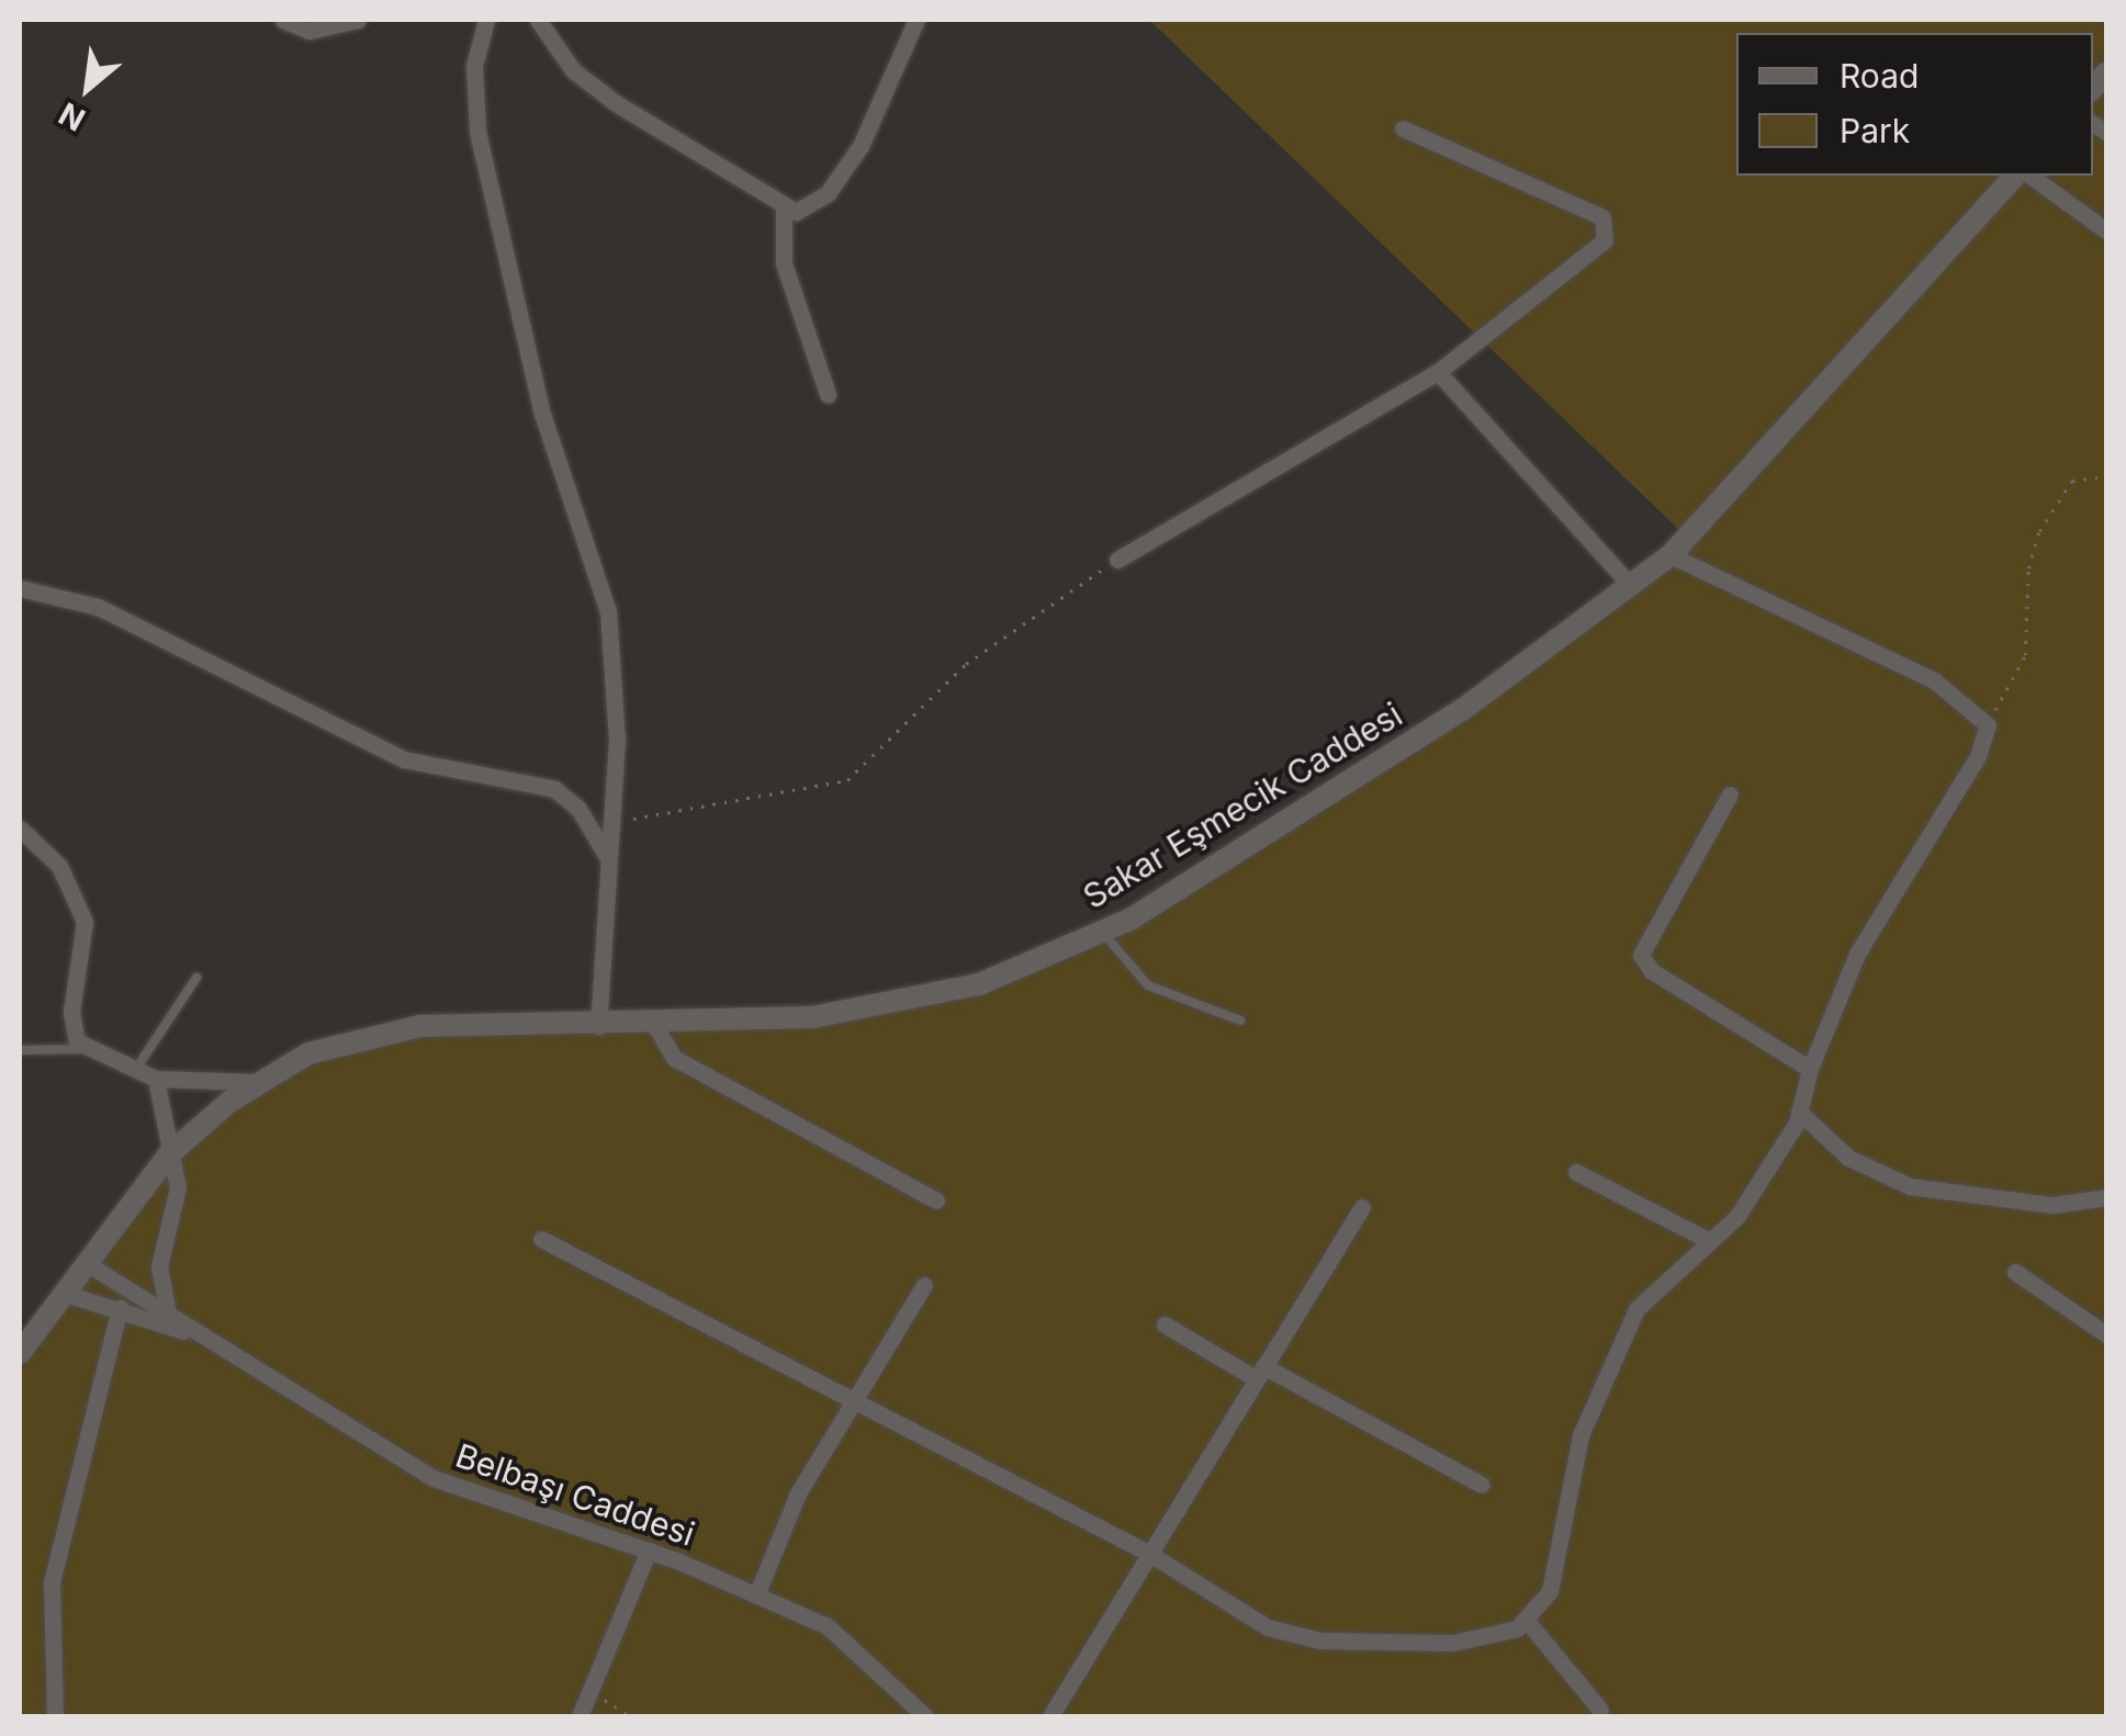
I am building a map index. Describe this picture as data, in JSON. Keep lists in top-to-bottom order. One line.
{"streets":{"street":["Sakar Eşmecik Caddesi","Belbaşı Caddesi"]},"crossings":[["Sakar Eşmecik Caddesi","Belbaşı Caddesi"]],"legend":["Road","Park"],"north":"bottom left"}
